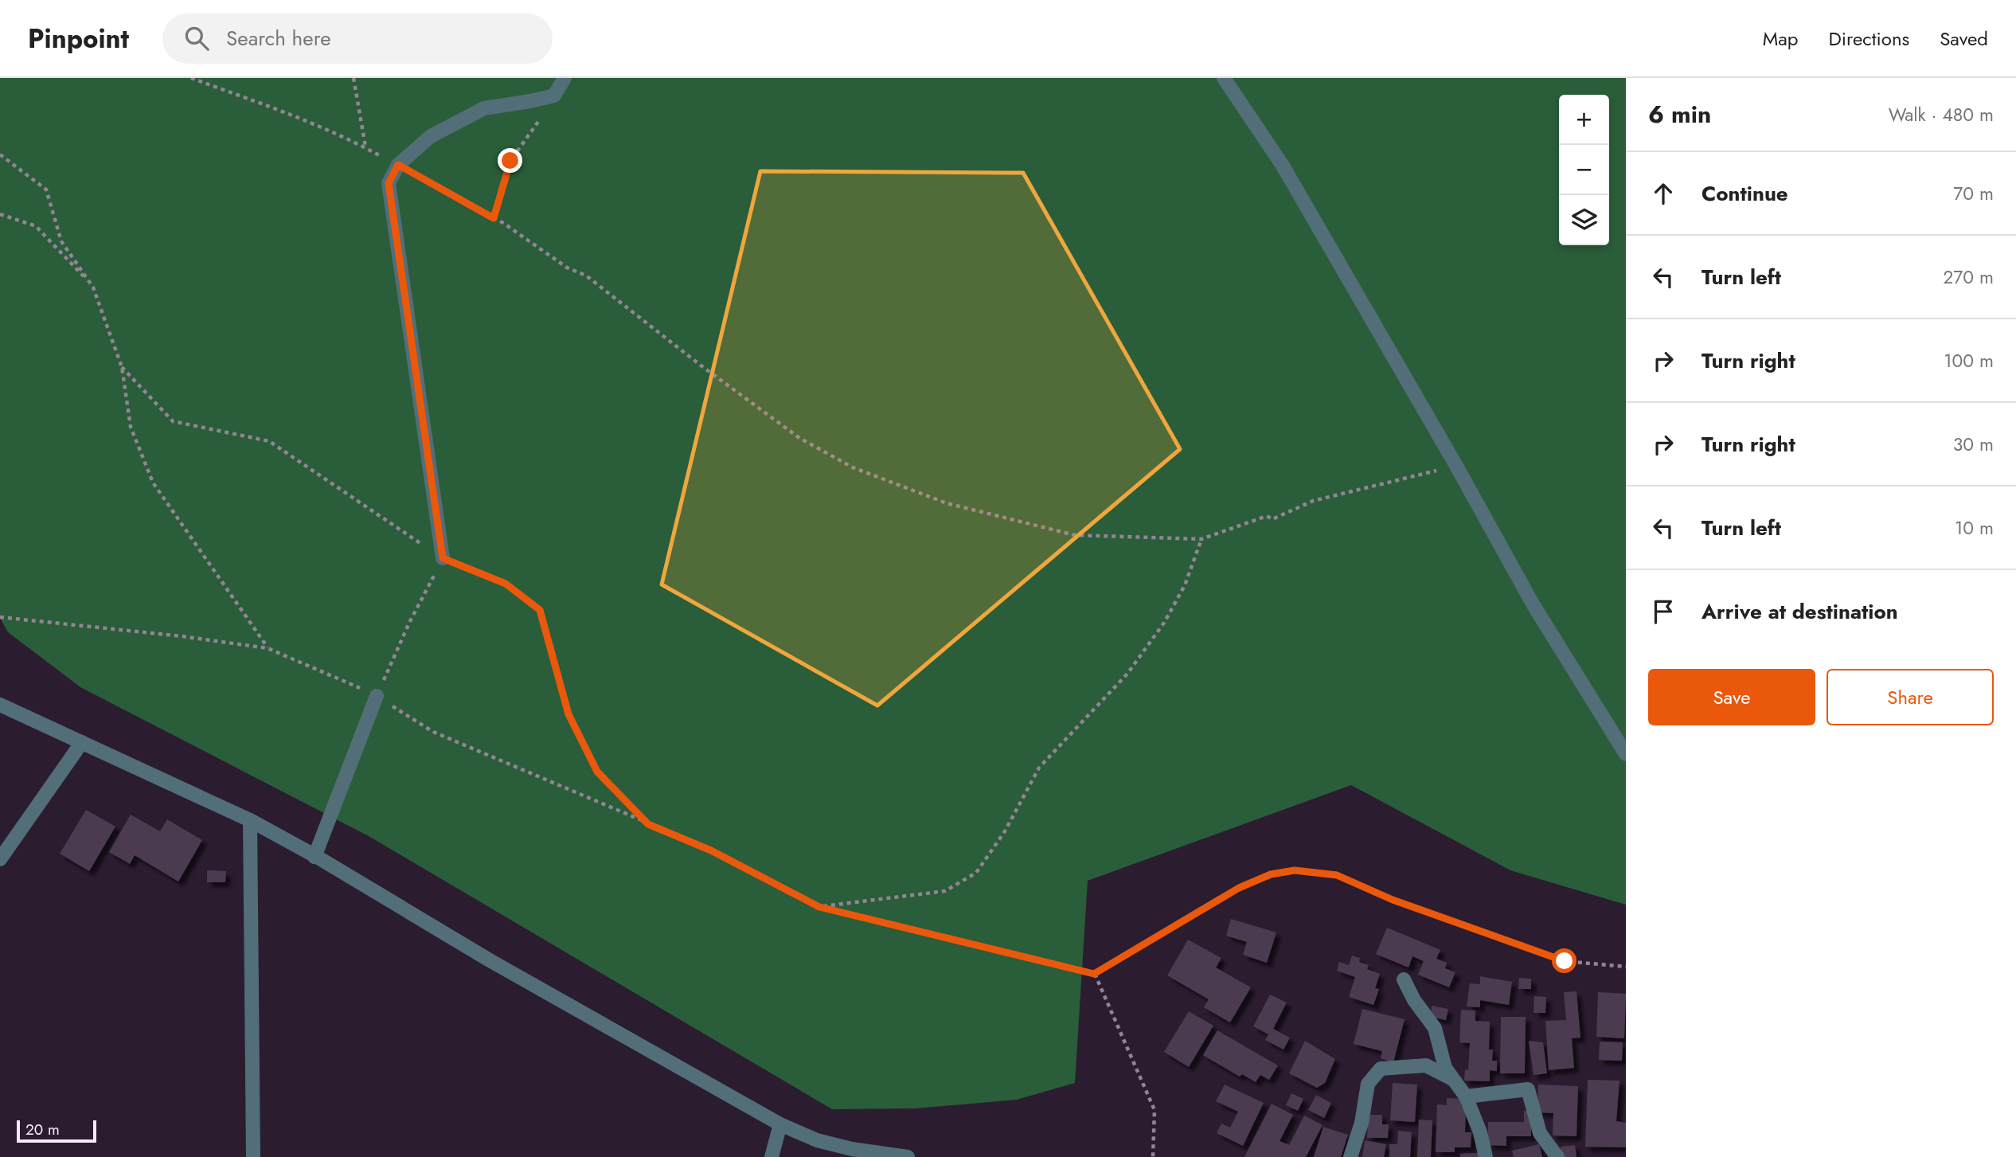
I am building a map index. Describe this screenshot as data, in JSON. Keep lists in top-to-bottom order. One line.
{"scale_bar":"20 m","page":{"header":"Pinpoint","search":"Search here","nav":["Map","Directions","Saved"],"heading":["6 min","Walk · 480 m"],"map_buttons":["+","−"],"list":[["Continue","70 m"],["Turn left","270 m"],["Turn right","100 m"],["Turn right","30 m"],["Turn left","10 m"],"Arrive at destination"],"buttons":["Save","Share"],"scale":"20 m"}}
